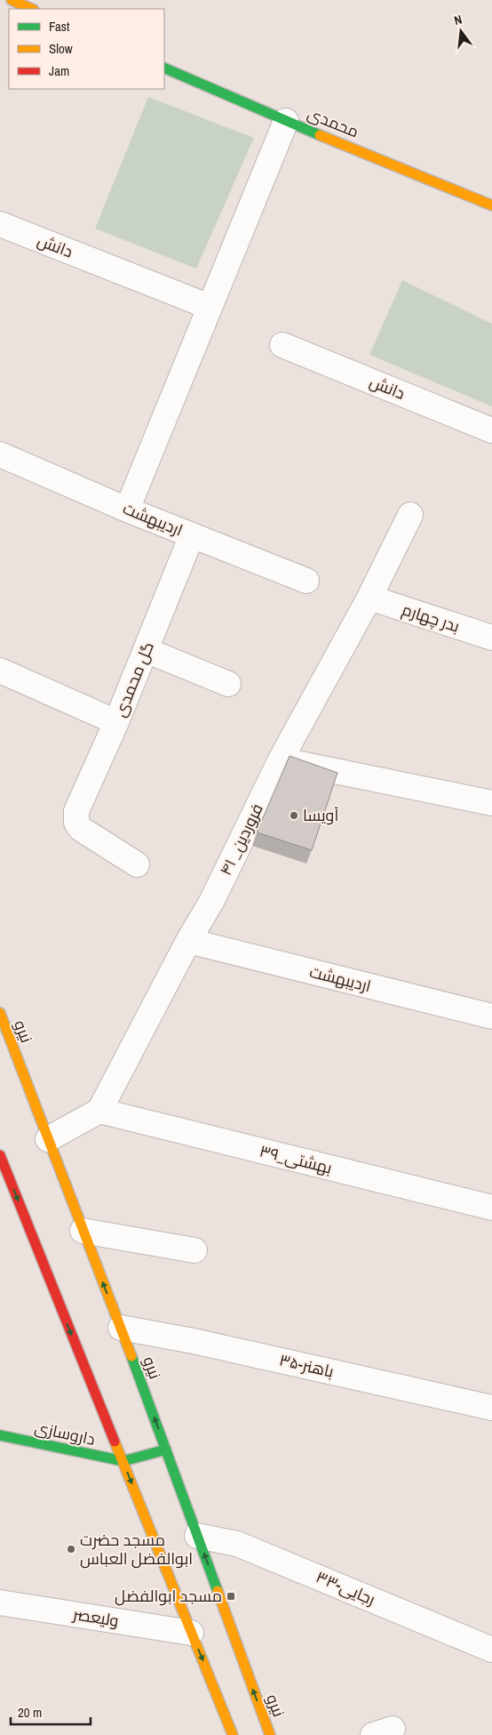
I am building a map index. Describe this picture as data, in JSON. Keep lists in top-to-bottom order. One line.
{"streets":{"main road":["محمدی","نیرو","داروسازی"],"street":["دانش","اردیبهشت","بدر چهارم","گل محمدی","۴۱ _فروردین","۳۹_بهشتی","۳۵-باهنر","۳۳-رجایی","ولیعصر"]},"crossings":[["اردیبهشت","گل محمدی"],["اردیبهشت","۴۱ _فروردین"],["بدر چهارم","۴۱ _فروردین"],["۴۱ _فروردین","۳۹_بهشتی"],["نیرو","۳۵-باهنر"],["نیرو","۳۳-رجایی"]],"places":{"other":["آویسا","مسجد حضرت ابوالفضل العباس"],"transit":["مسجد ابوالفضل"]},"legend":["Fast","Slow","Jam"],"scale_bar":"20 m","north":"top"}
